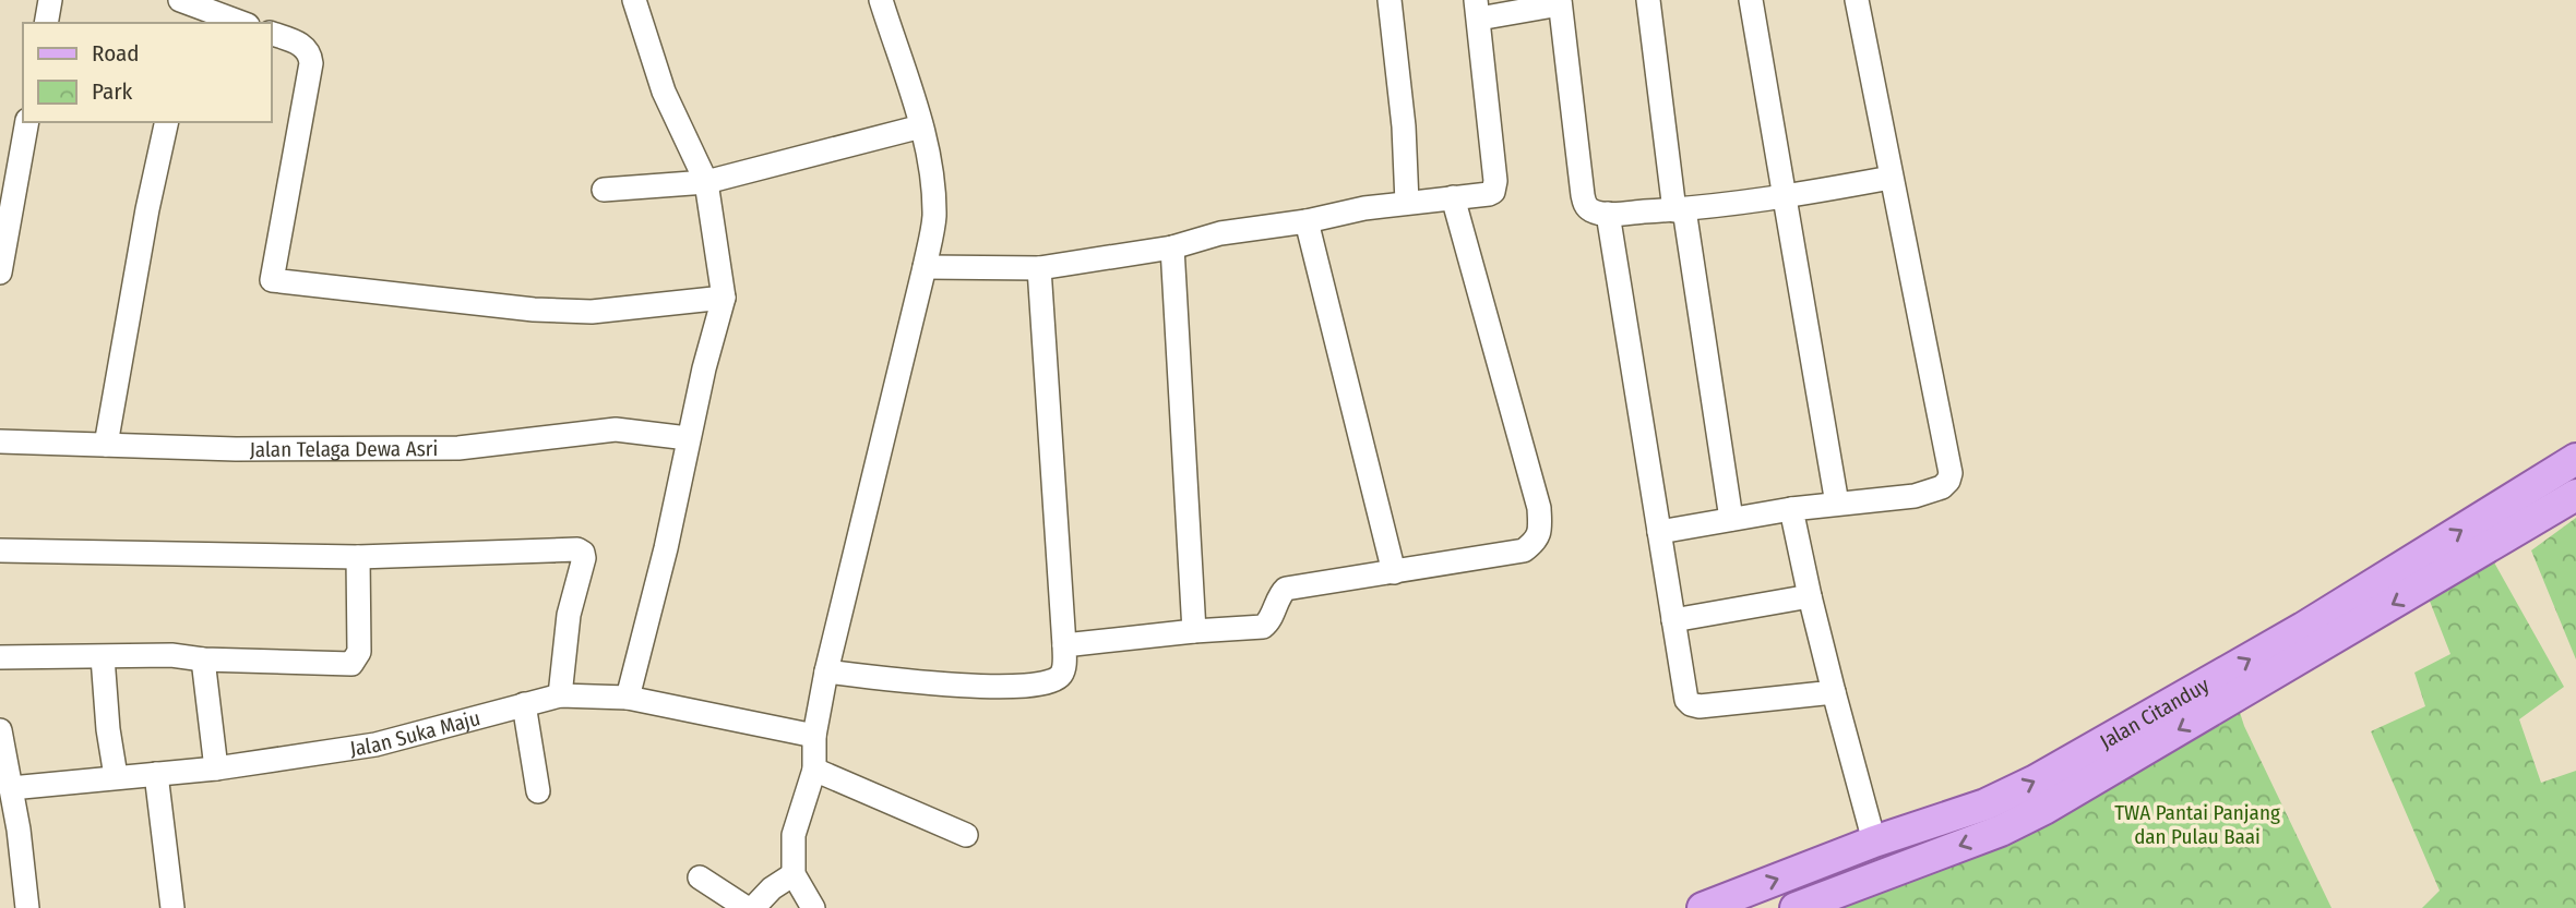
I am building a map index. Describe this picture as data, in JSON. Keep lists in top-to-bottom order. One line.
{"streets":{"main road":["Jalan Citanduy"],"street":["Jalan Telaga Dewa Asri","Jalan Suka Maju"]},"parks":["TWA Pantai Panjang dan Pulau Baai"],"legend":["Road","Park"]}
